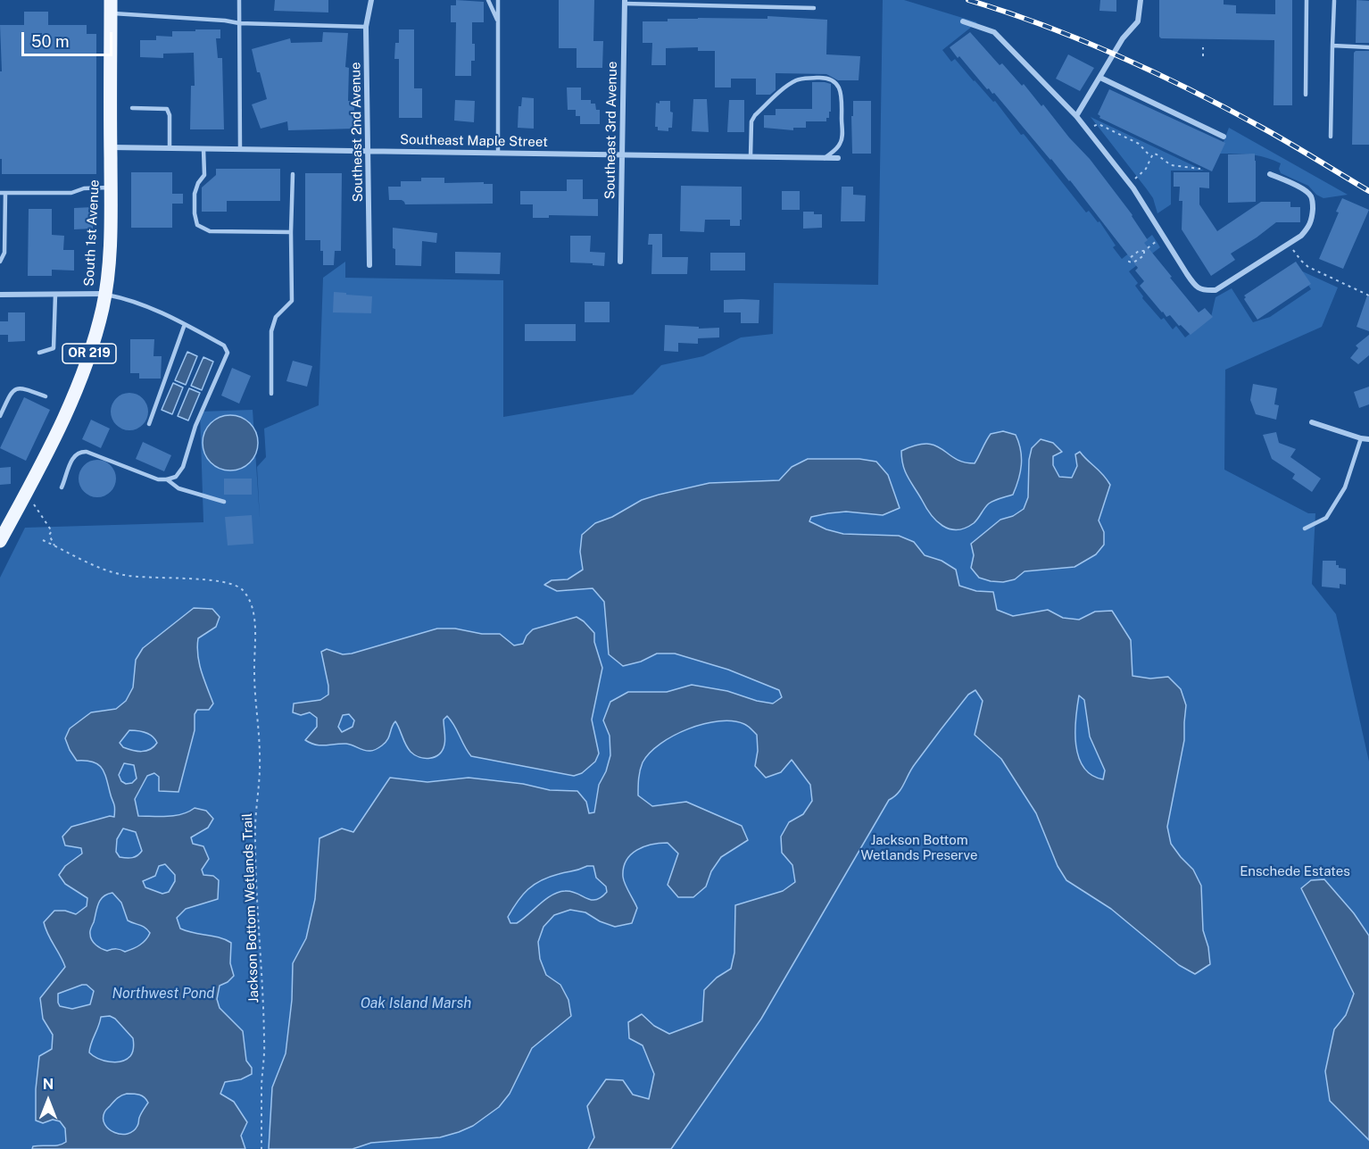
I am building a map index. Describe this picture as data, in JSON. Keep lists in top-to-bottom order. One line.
{"streets":{"main road":["South 1st Avenue","OR 219"],"street":["Southeast 3rd Avenue","Southeast 2nd Avenue","Southeast Maple Street"],"path":["Jackson Bottom Wetlands Trail"]},"crossings":[["Southeast 3rd Avenue","Southeast Maple Street"],["Southeast 2nd Avenue","Southeast Maple Street"],["Southeast Maple Street","South 1st Avenue"]],"water":["Northwest Pond","Oak Island Marsh"],"parks":["Jackson Bottom Wetlands Preserve","Enschede Estates"],"scale_bar":"50 m","north":"top"}
